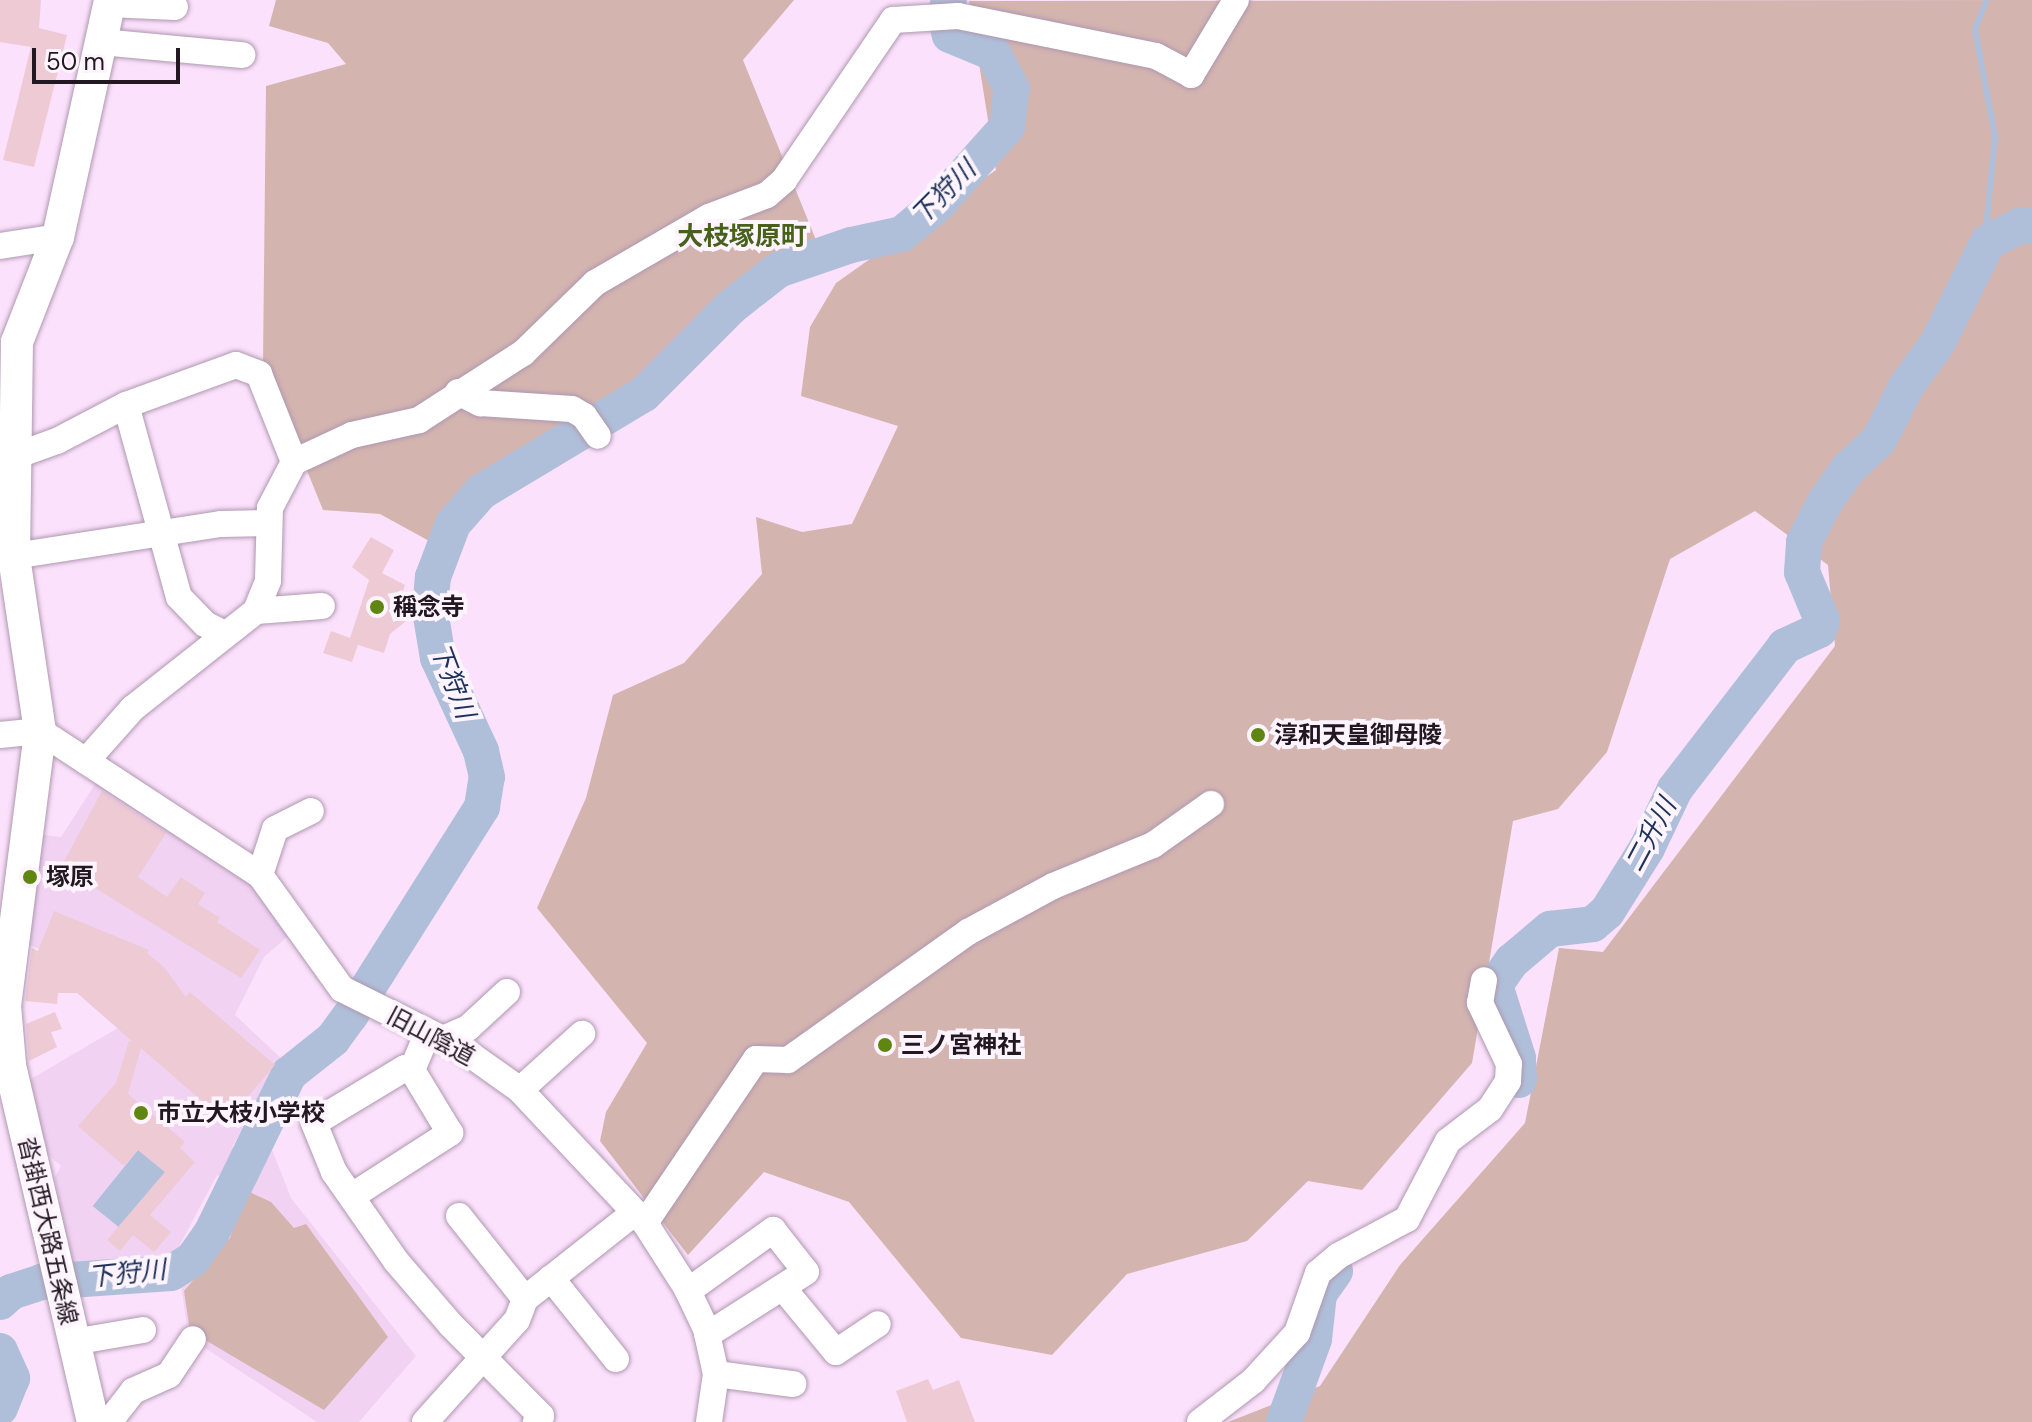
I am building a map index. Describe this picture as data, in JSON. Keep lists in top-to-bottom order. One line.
{"streets":{"main road":["沓掛西大路五条線"],"street":["旧山陰道"]},"crossings":[["旧山陰道","沓掛西大路五条線"]],"districts":["大枝塚原町"],"water":["下狩川","二升川"],"places":["稱念寺","淳和天皇御母陵","塚原","三ノ宮神社","市立大枝小学校"],"scale_bar":"50 m"}
